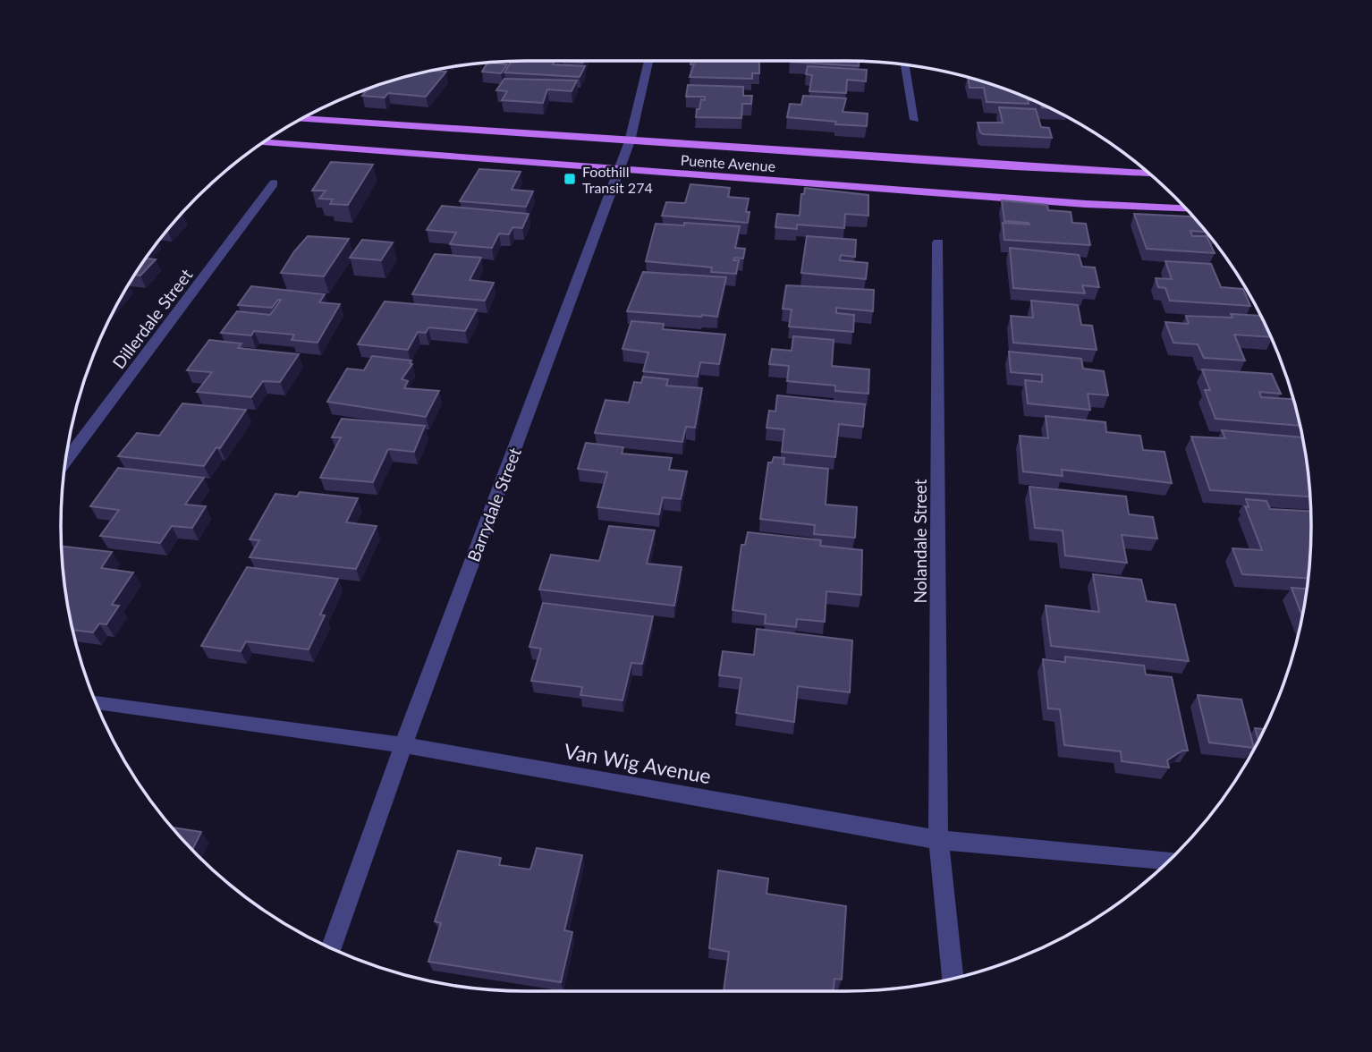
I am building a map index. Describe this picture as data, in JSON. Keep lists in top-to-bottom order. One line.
{"streets":{"main road":["Puente Avenue"],"street":["Dillerdale Street","Barrydale Street","Nolandale Street","Van Wig Avenue"]},"crossings":[["Puente Avenue","Barrydale Street"],["Barrydale Street","Van Wig Avenue"],["Nolandale Street","Van Wig Avenue"]],"places":{"transit":["Foothill Transit 274"]}}
